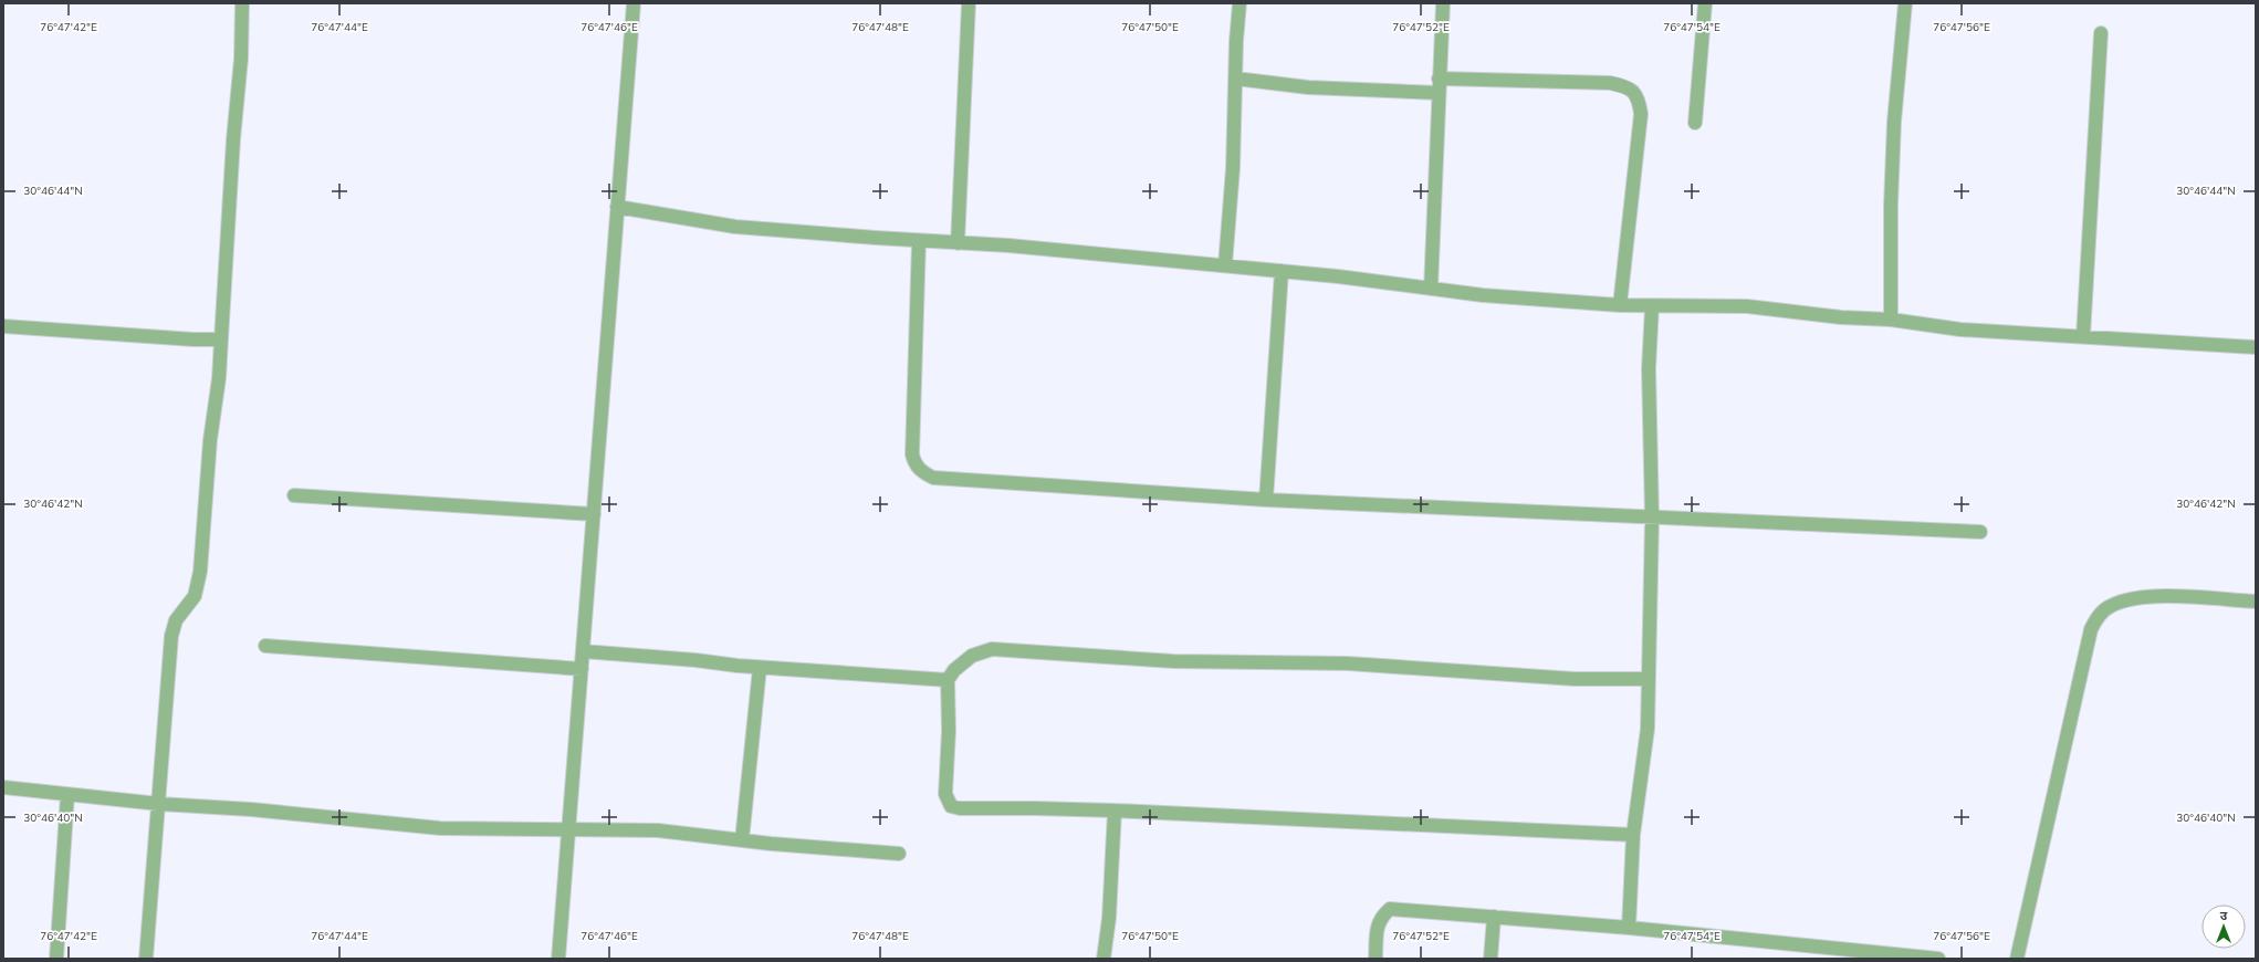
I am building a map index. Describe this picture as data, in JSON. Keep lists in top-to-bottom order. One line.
{"north":"top","coordinates":["76°47'42\"E","76°47'44\"E","76°47'46\"E","76°47'48\"E","76°47'50\"E","76°47'52\"E","76°47'54\"E","76°47'56\"E","30°46'44\"N","30°46'42\"N","30°46'40\"N"]}
